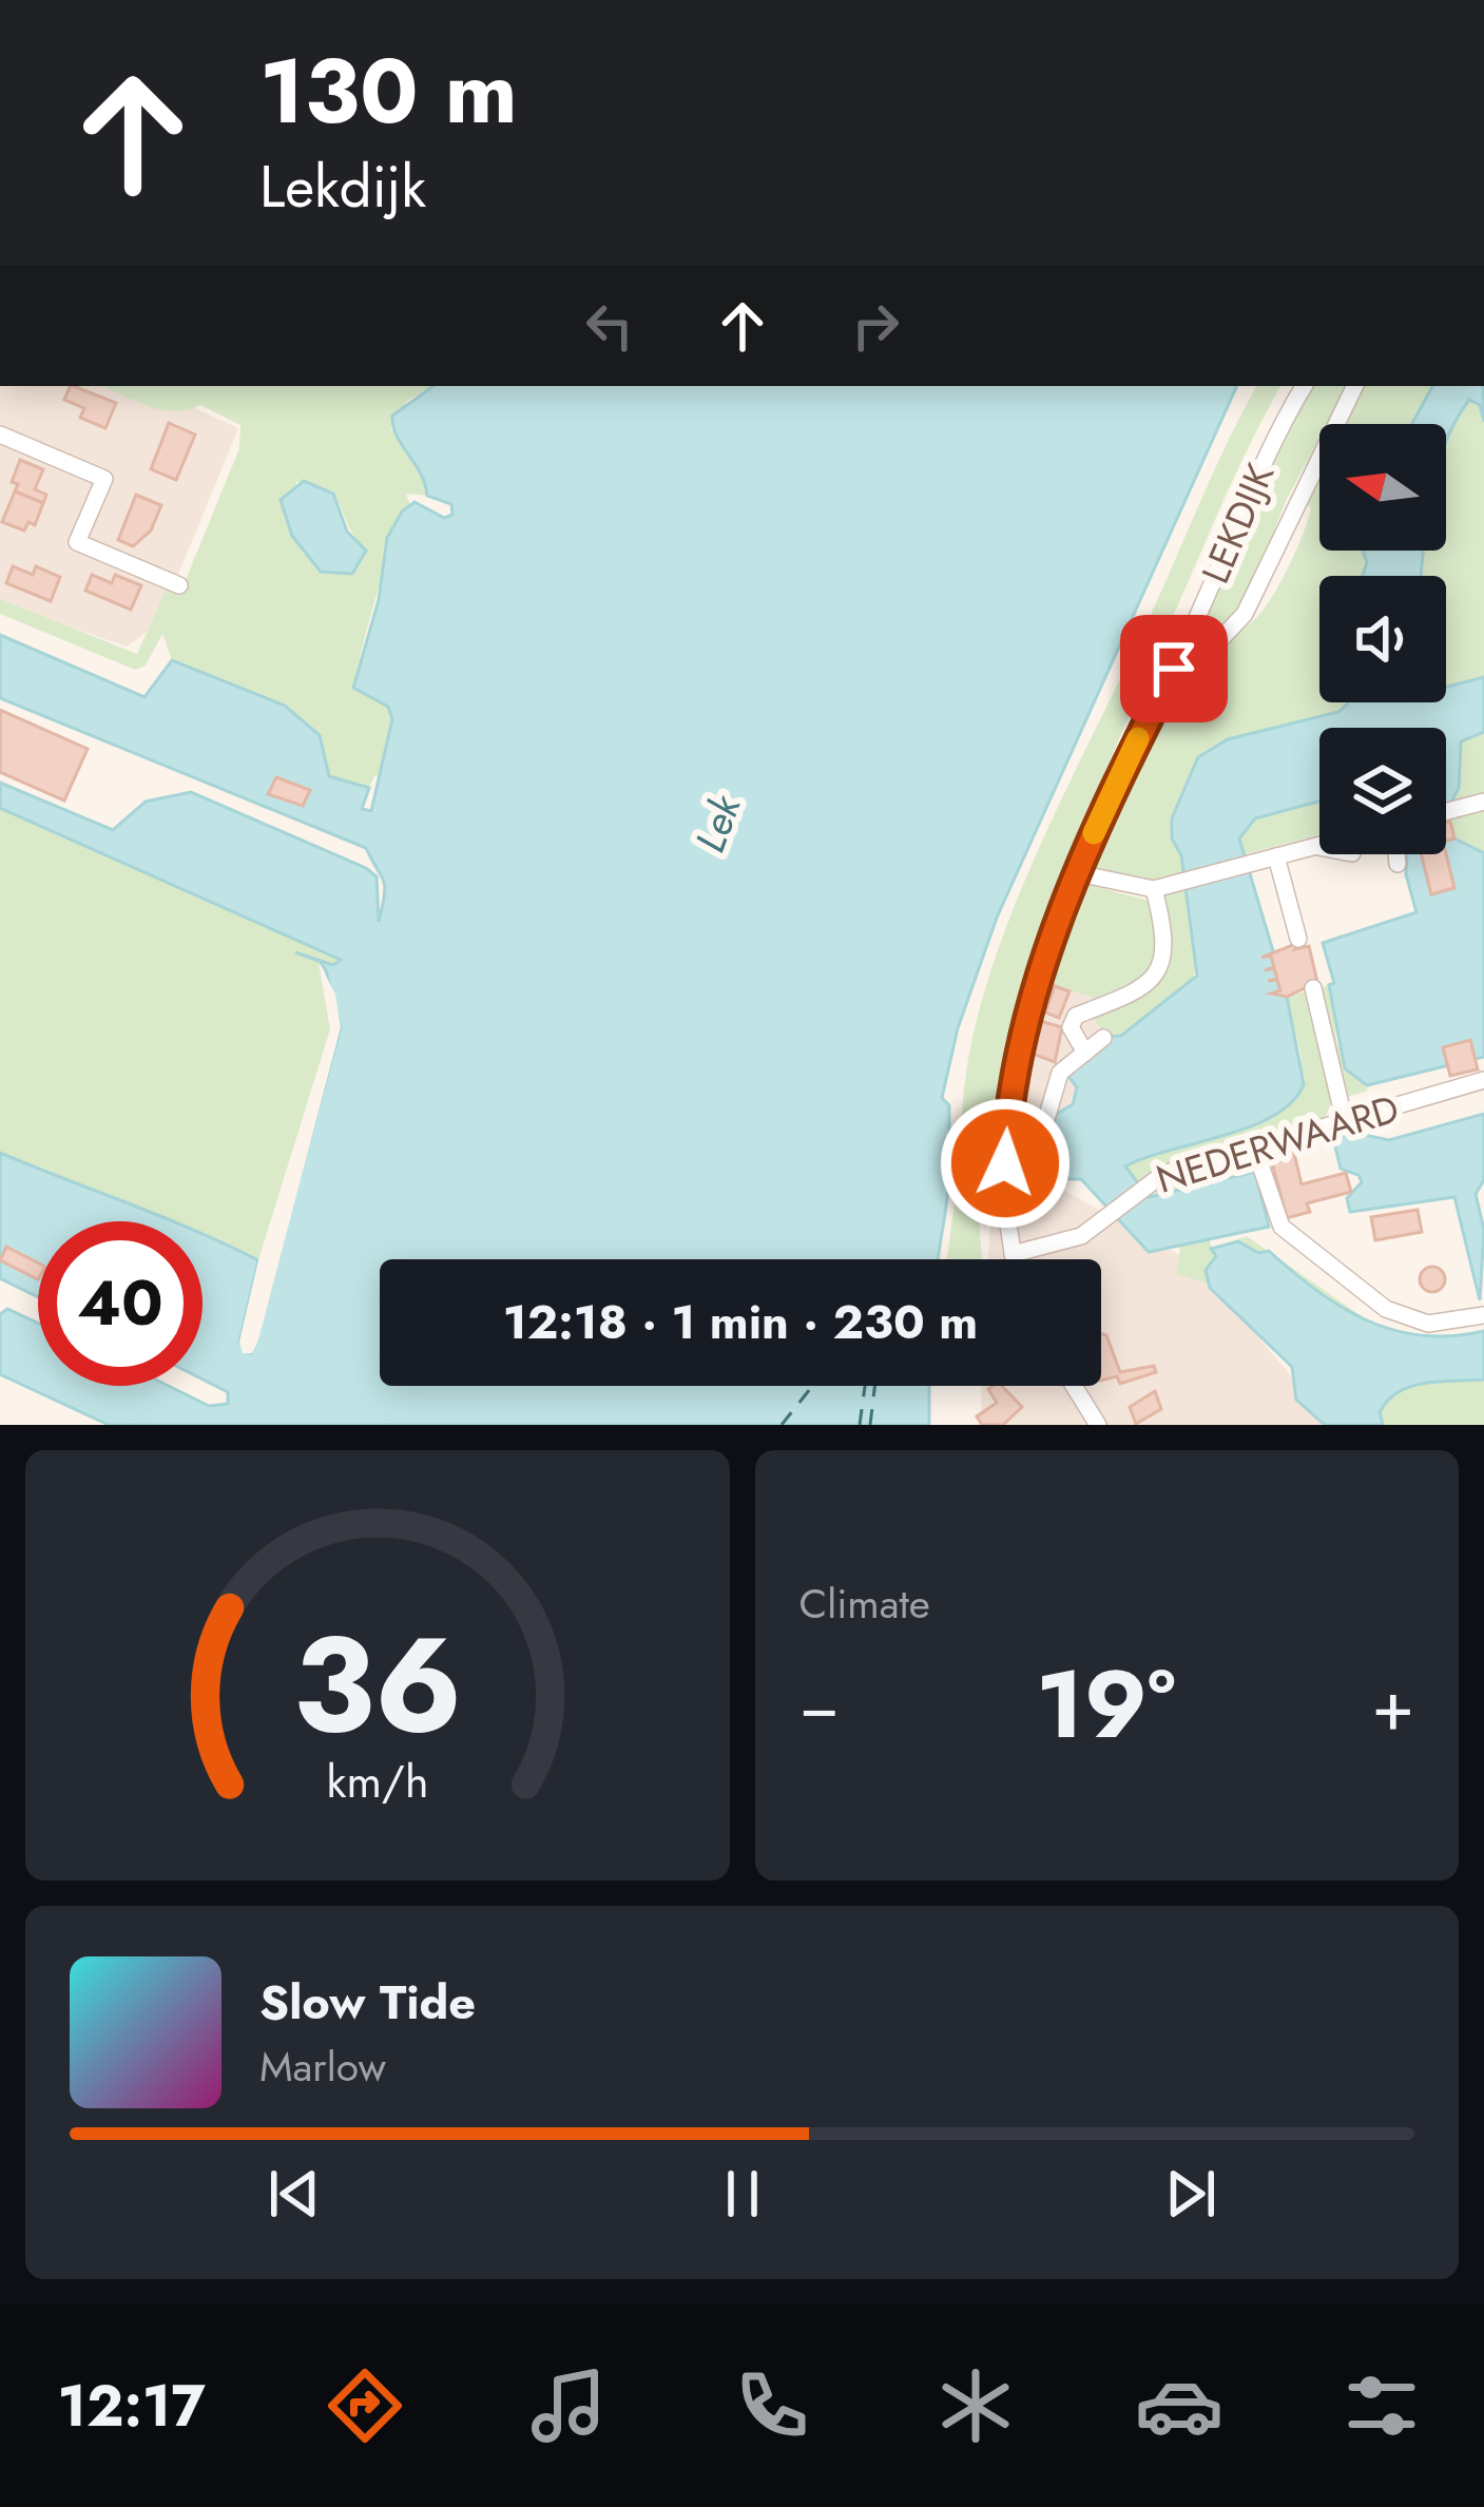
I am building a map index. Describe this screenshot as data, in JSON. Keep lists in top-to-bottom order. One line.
{"streets":{"street":["LEKDIJK","NEDERWAARD"]},"crossings":[["LEKDIJK","NEDERWAARD"]],"water":["Lek"],"north":"left","page":{"turn":["130 m","Lekdijk"],"limit":"40","trip":"12:18 · 1 min · 230 m","tile":"Climate","heat":["−","19°","+"],"song":["Slow Tide","Marlow"],"tabs":"12:17","gauge":["36","km/h"]}}
